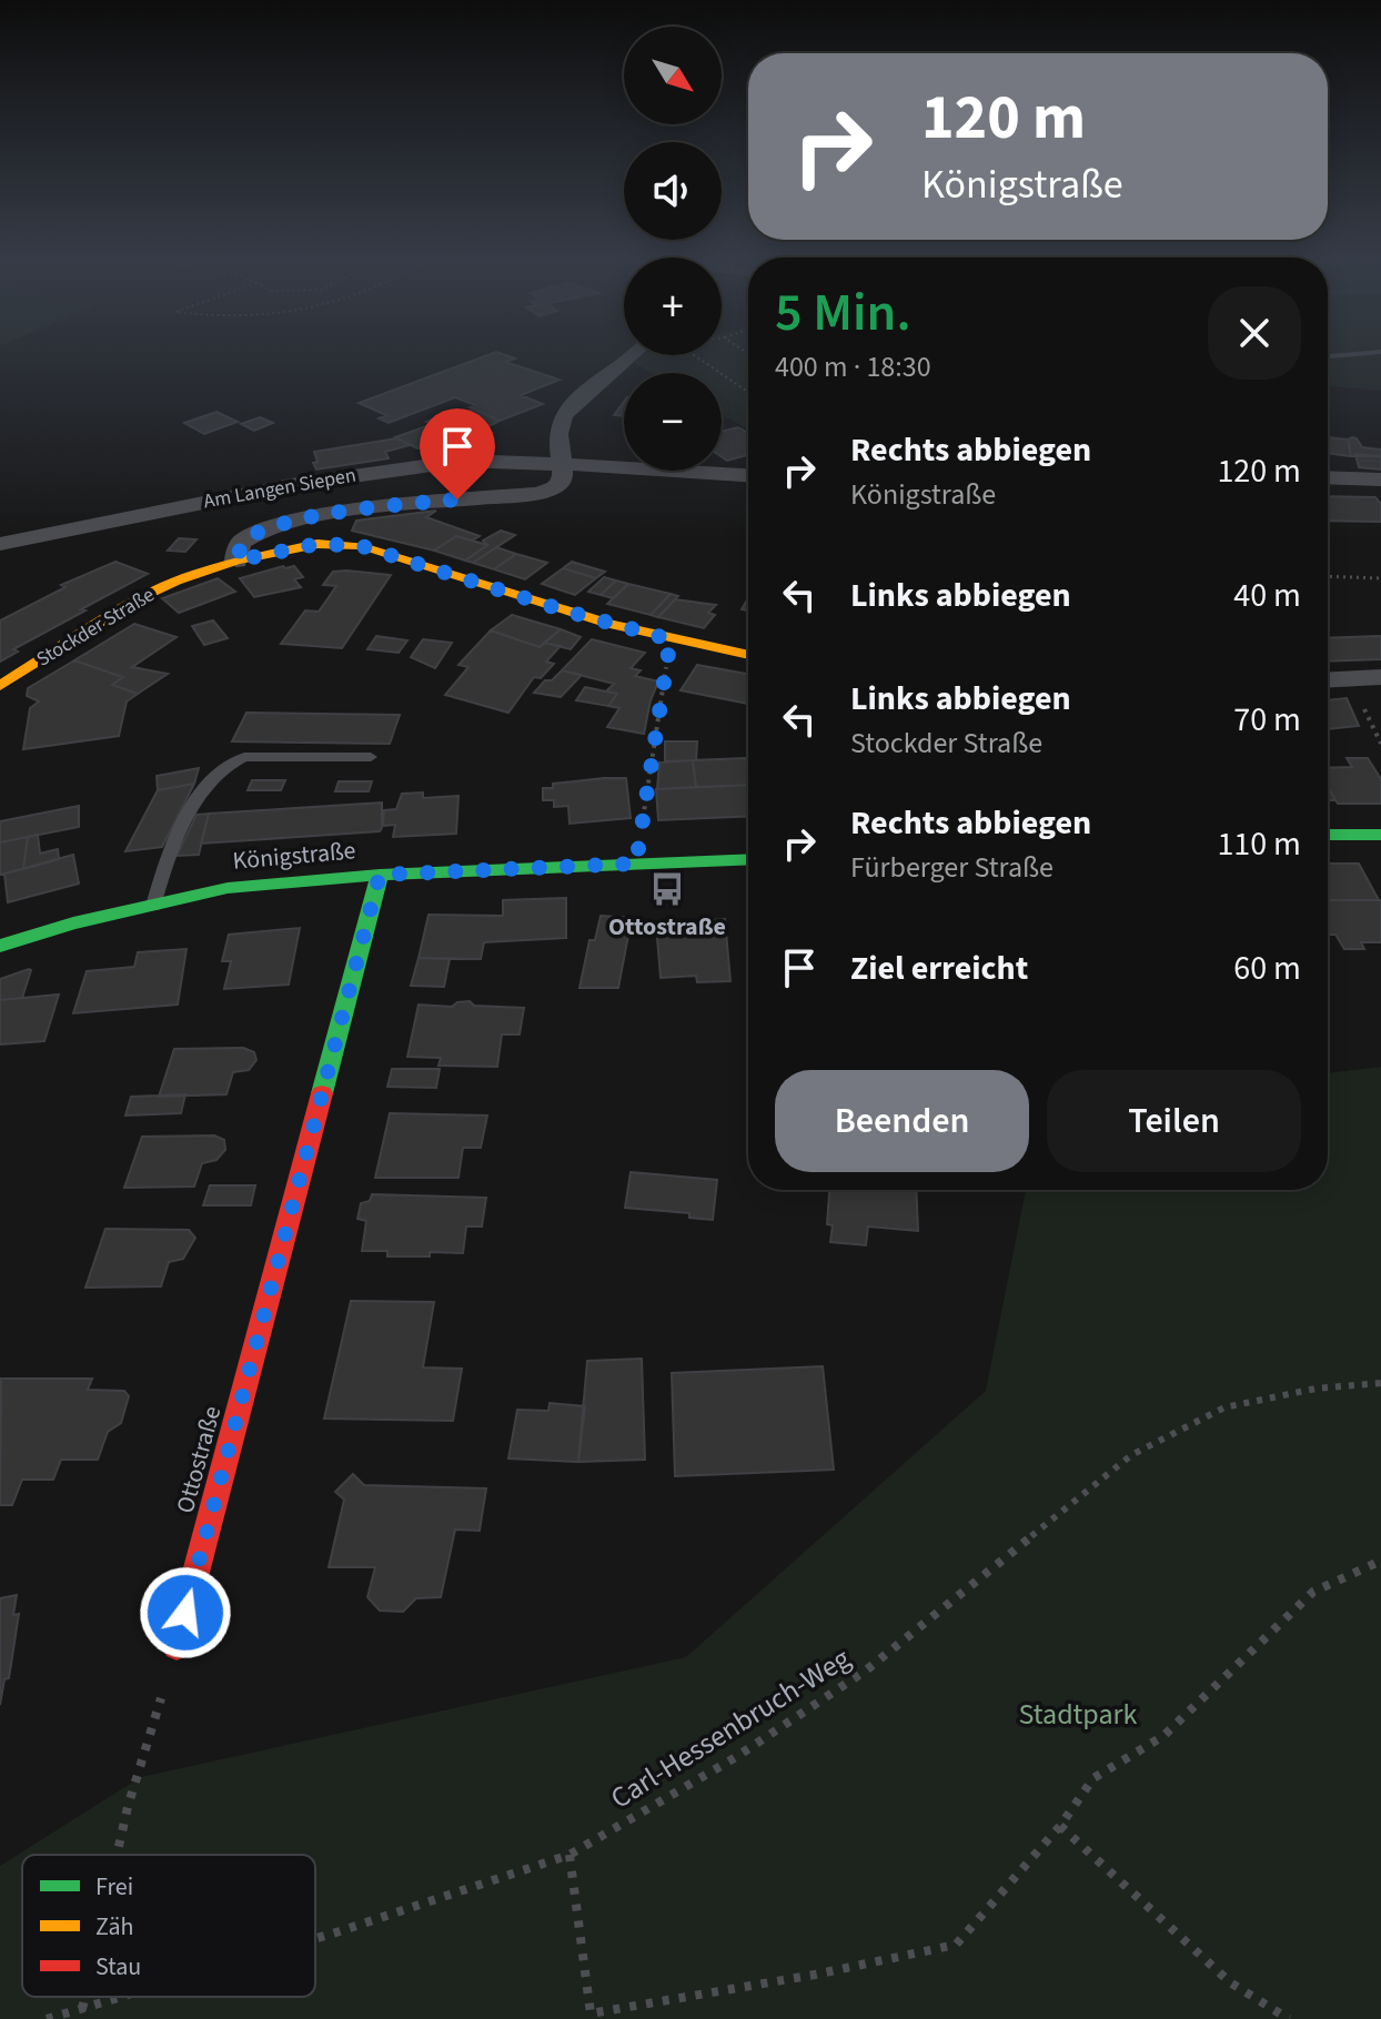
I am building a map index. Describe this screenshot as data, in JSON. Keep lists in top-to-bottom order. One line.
{"streets":{"street":["Am Langen Siepen","Stockder Straße","Königstraße","Ottostraße"],"path":["Carl-Hessenbruch-Weg"]},"crossings":[["Königstraße","Ottostraße"]],"parks":["Stadtpark"],"places":{"bus stop":["Ottostraße"]},"legend":["Frei","Zäh","Stau"],"north":"bottom right","page":{"map_buttons":["+","−"],"turn":["120 m","Königstraße"],"heading":["5 Min.","400 m · 18:30"],"list":[{"name":"Rechts abbiegen","note":"Königstraße","value":"120 m"},{"name":"Links abbiegen","value":"40 m"},{"name":"Links abbiegen","note":"Stockder Straße","value":"70 m"},{"name":"Rechts abbiegen","note":"Fürberger Straße","value":"110 m"},{"name":"Ziel erreicht","value":"60 m"}],"buttons":["Beenden","Teilen"]}}
